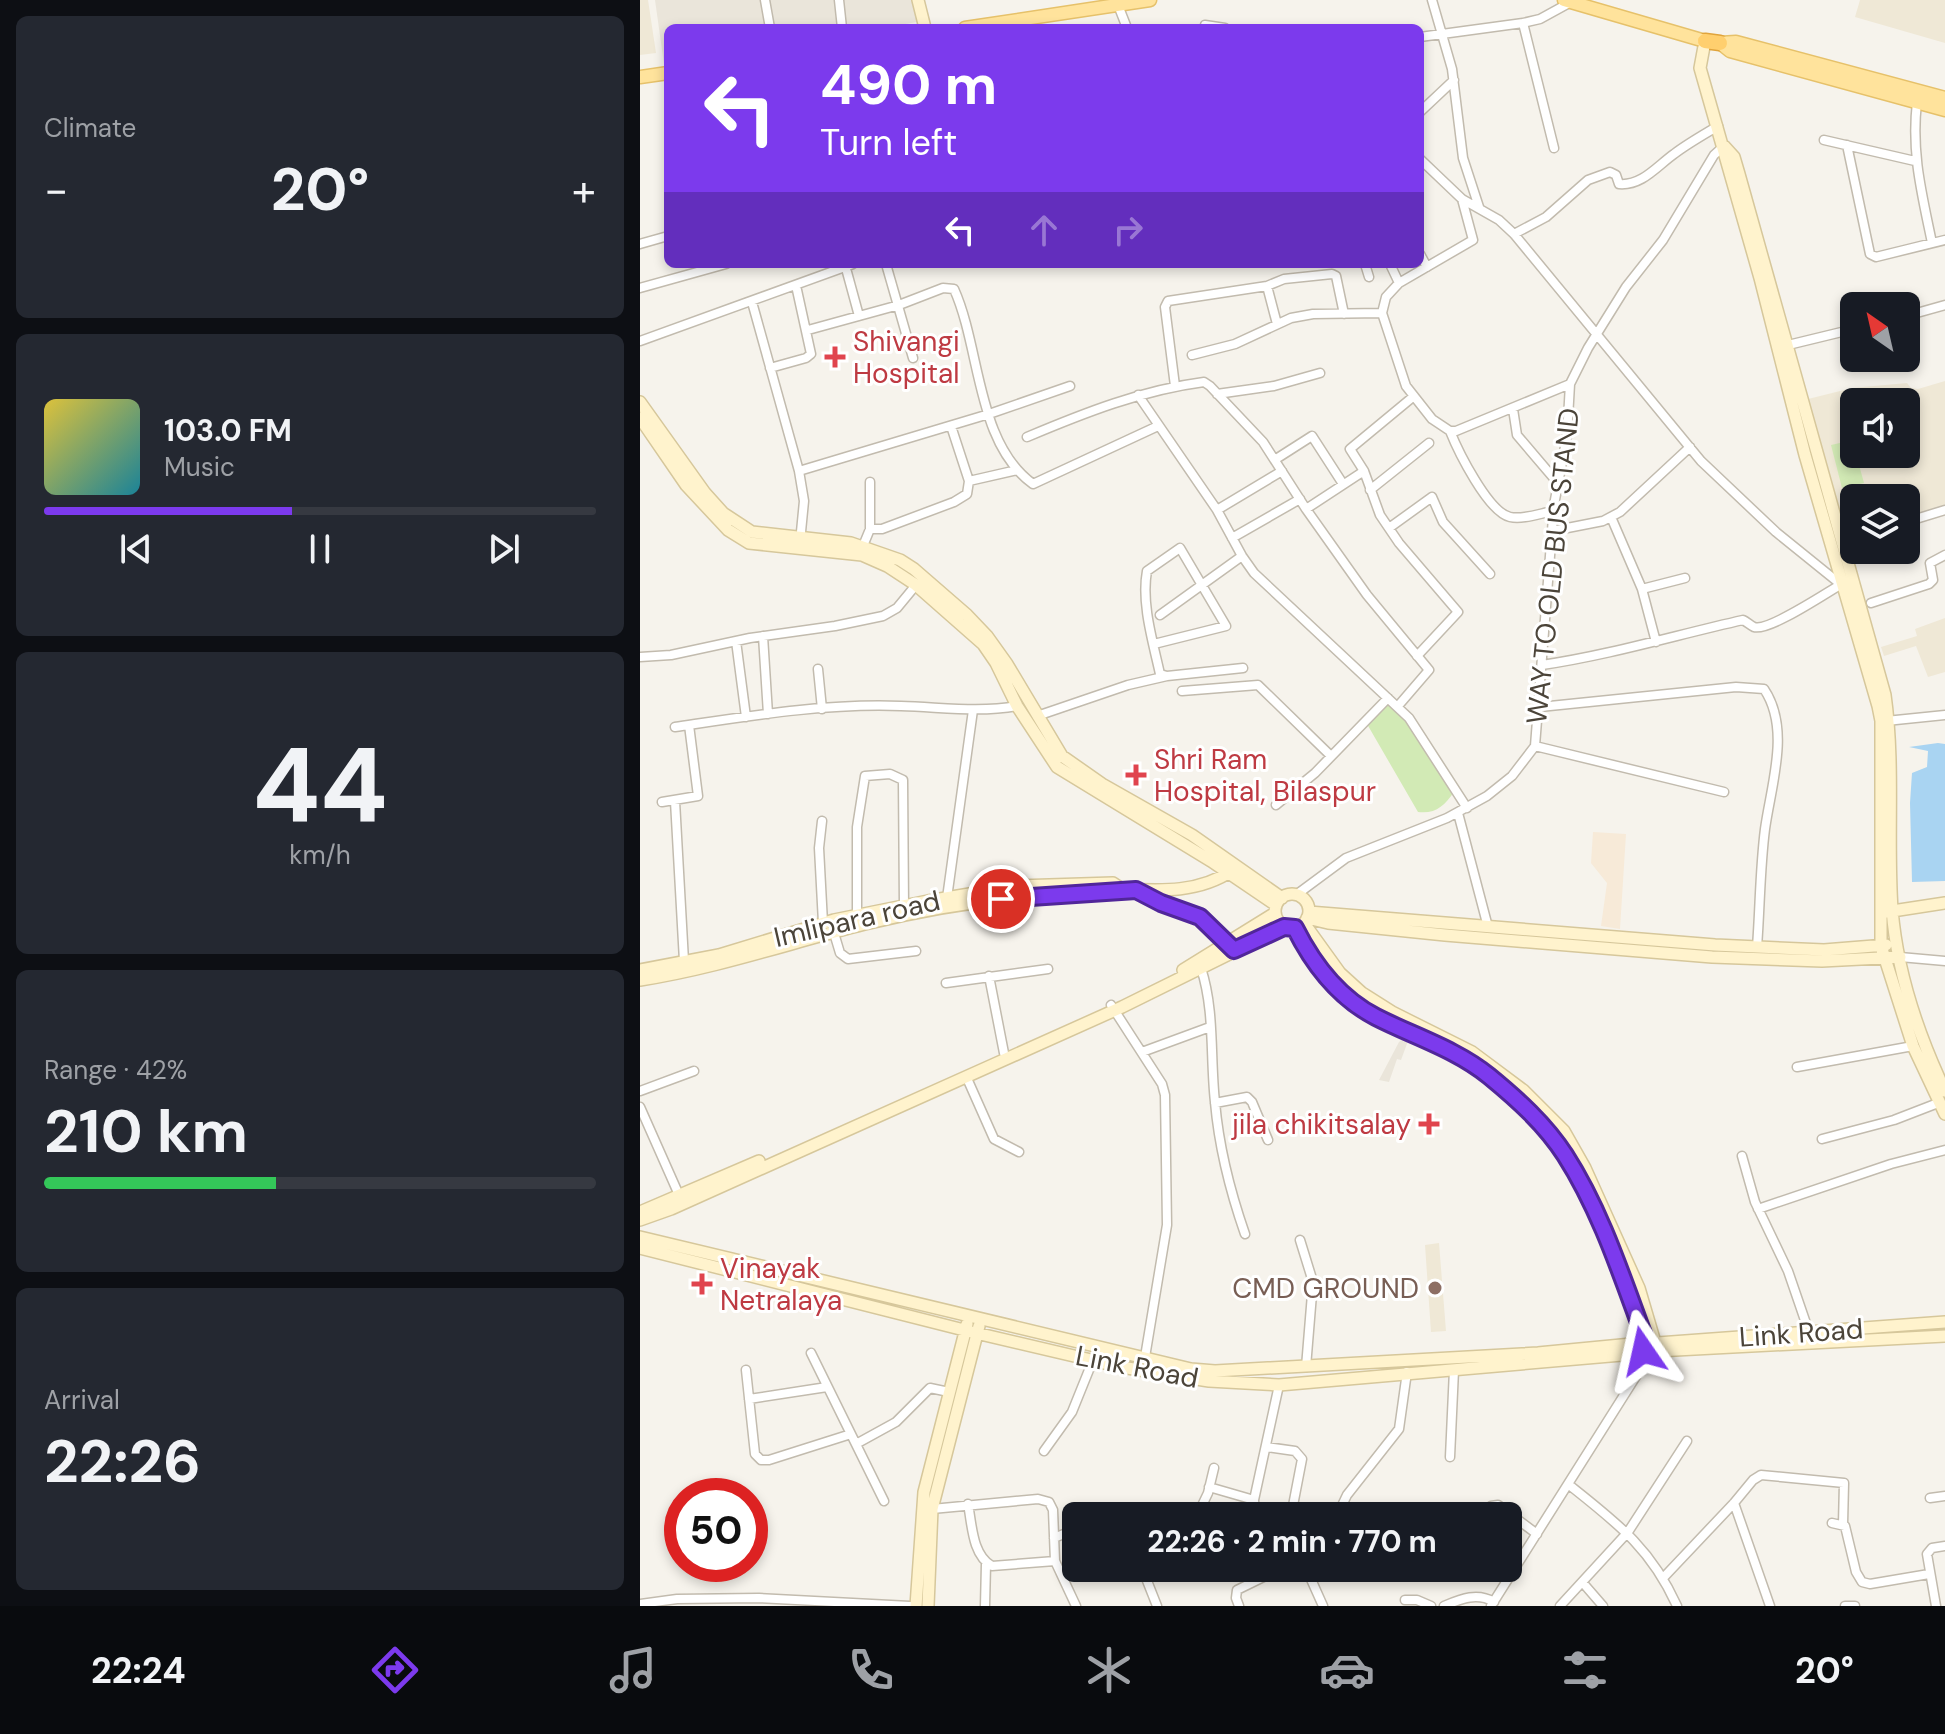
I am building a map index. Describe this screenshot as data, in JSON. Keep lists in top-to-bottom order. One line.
{"streets":{"street":["WAY TO OLD BUS STAND","Imlipara road","Link Road"]},"places":{"health":["Shivangi Hospital","Shri Ram Hospital, Bilaspur","jila chikitsalay","Vinayak Netralaya"],"other":["CMD GROUND"]},"north":"top left","page":{"tile":["Climate",["44","km/h"],["Range · 42%","210 km"],["Arrival","22:26"]],"turn":["490 m","Turn left"],"heat":["−","20°","+"],"song":["103.0 FM","Music"],"limit":"50","trip":"22:26 · 2 min · 770 m","tabs":["22:24","20°"]}}
